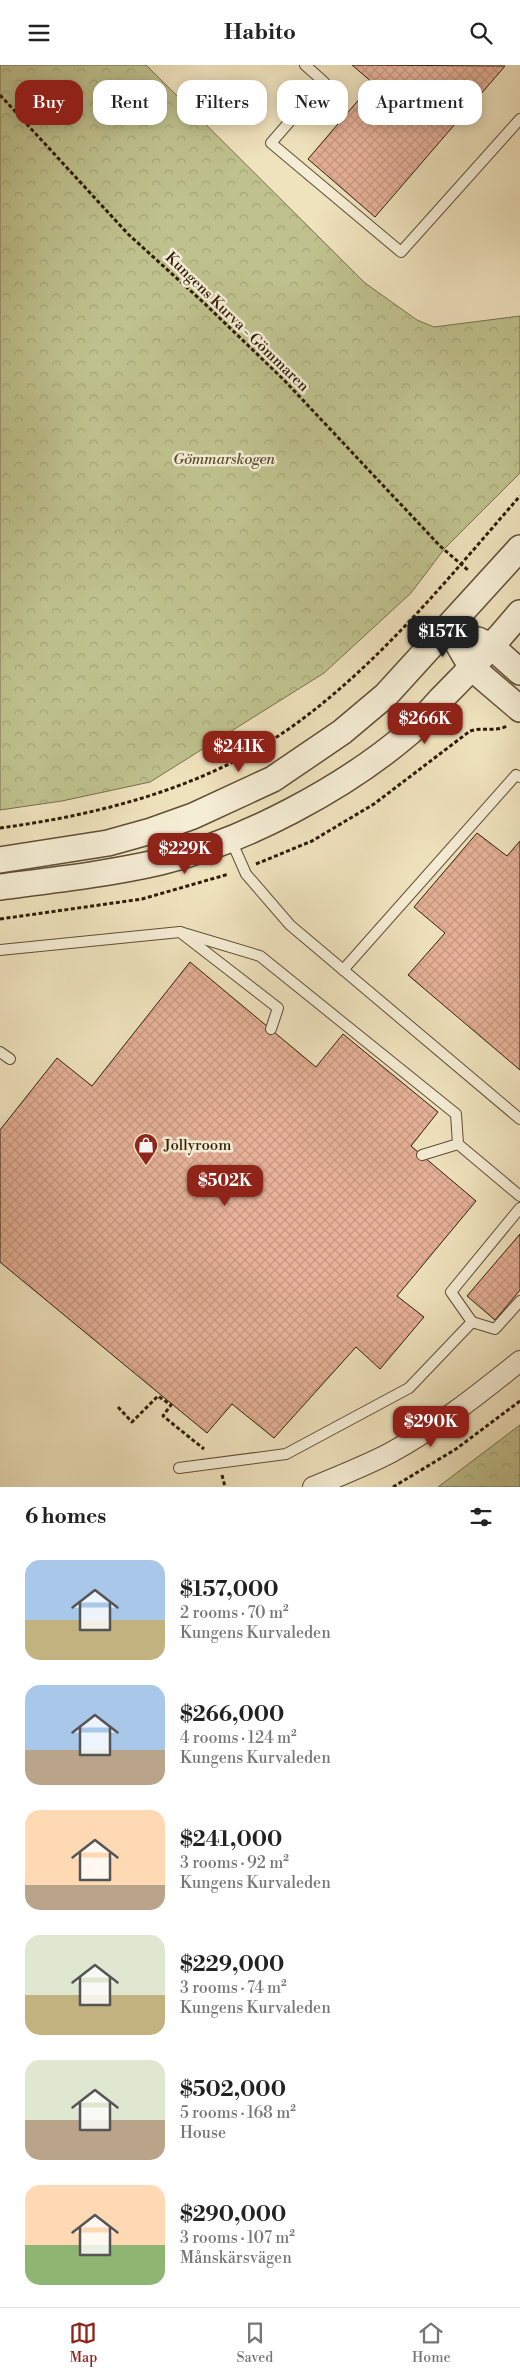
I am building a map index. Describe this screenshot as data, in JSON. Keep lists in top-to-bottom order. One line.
{"streets":{"path":["Kungens Kurva - Gömmaren"]},"parks":["Gömmarskogen"],"places":{"shop":["Jollyroom"]},"page":{"header":"Habito","chip":["Buy","Rent","Filters","New","Apartment"],"price":["$157K","$266K","$241K","$229K","$502K","$290K"],"heading":"6 homes","list":[{"name":"$157,000","note":"2 rooms · 70 m² · Kungens Kurvaleden"},{"name":"$266,000","note":"4 rooms · 124 m² · Kungens Kurvaleden"},{"name":"$241,000","note":"3 rooms · 92 m² · Kungens Kurvaleden"},{"name":"$229,000","note":"3 rooms · 74 m² · Kungens Kurvaleden"},{"name":"$502,000","note":"5 rooms · 168 m² · House"},{"name":"$290,000","note":"3 rooms · 107 m² · Månskärsvägen"}],"tabs":["Map","Saved","Home"]}}
